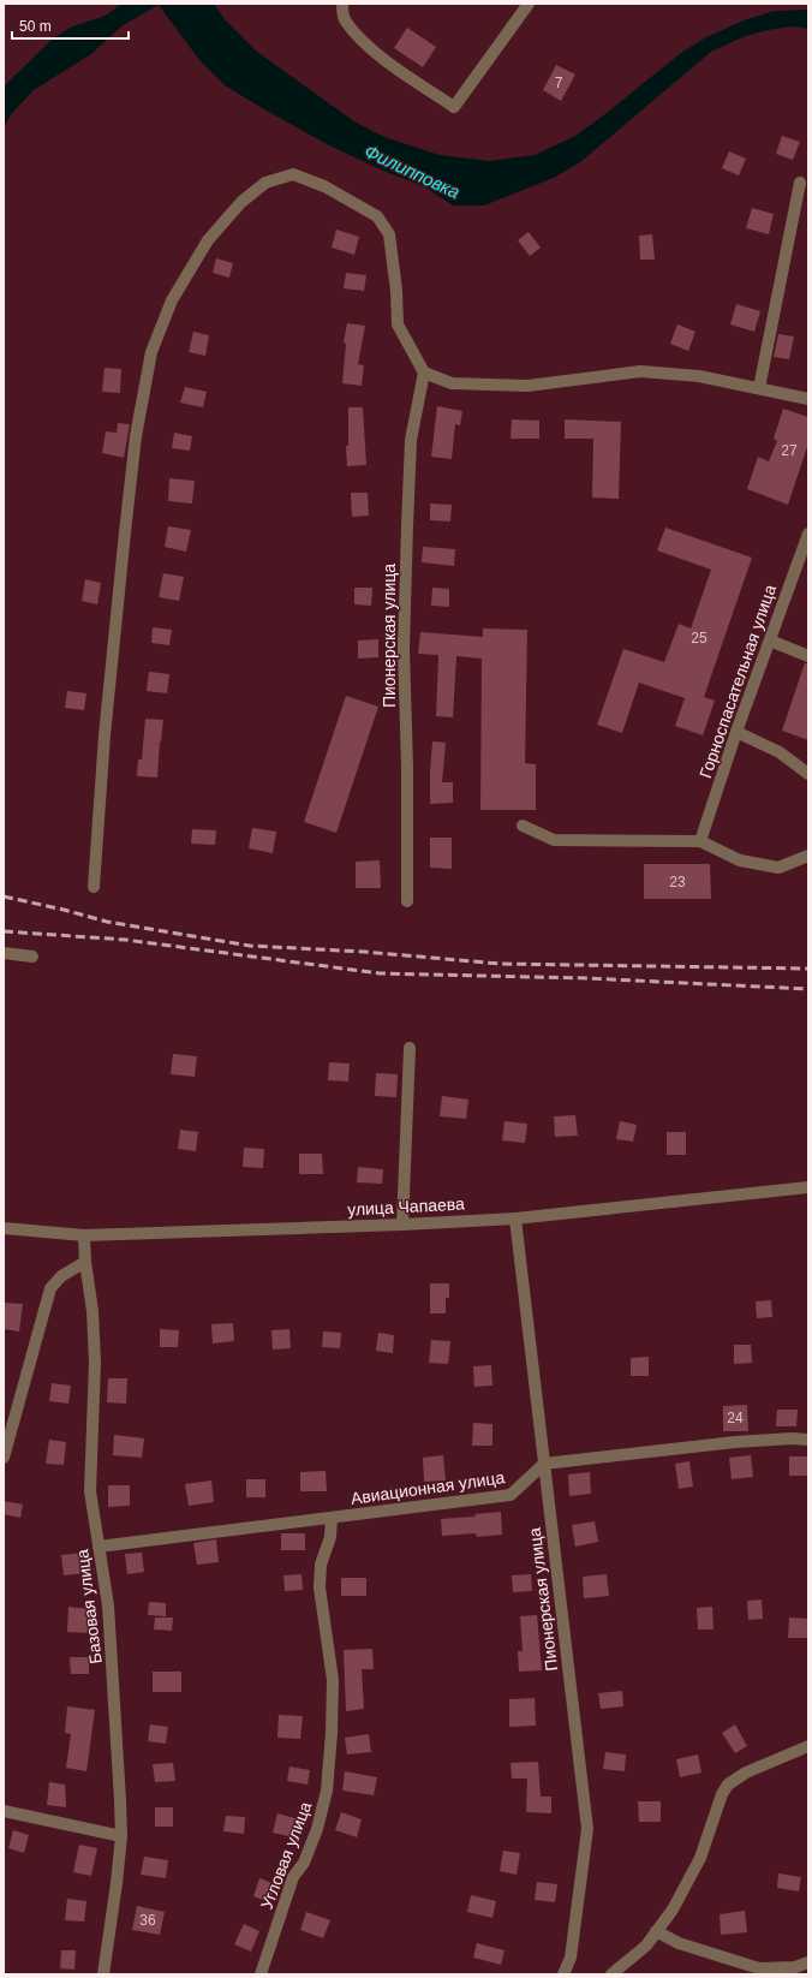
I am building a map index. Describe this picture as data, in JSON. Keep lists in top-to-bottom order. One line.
{"streets":{"street":["Пионерская улица","Горноспасательная улица","улица Чапаева","Авиационная улица","Базовая улица","Угловая улица"]},"crossings":[["Пионерская улица","улица Чапаева"],["Пионерская улица","Авиационная улица"],["улица Чапаева","Базовая улица"],["Авиационная улица","Базовая улица"],["Авиационная улица","Угловая улица"]],"water":["Филипповка"],"house_numbers":["7","27","25","23","24","36"],"scale_bar":"50 m"}
